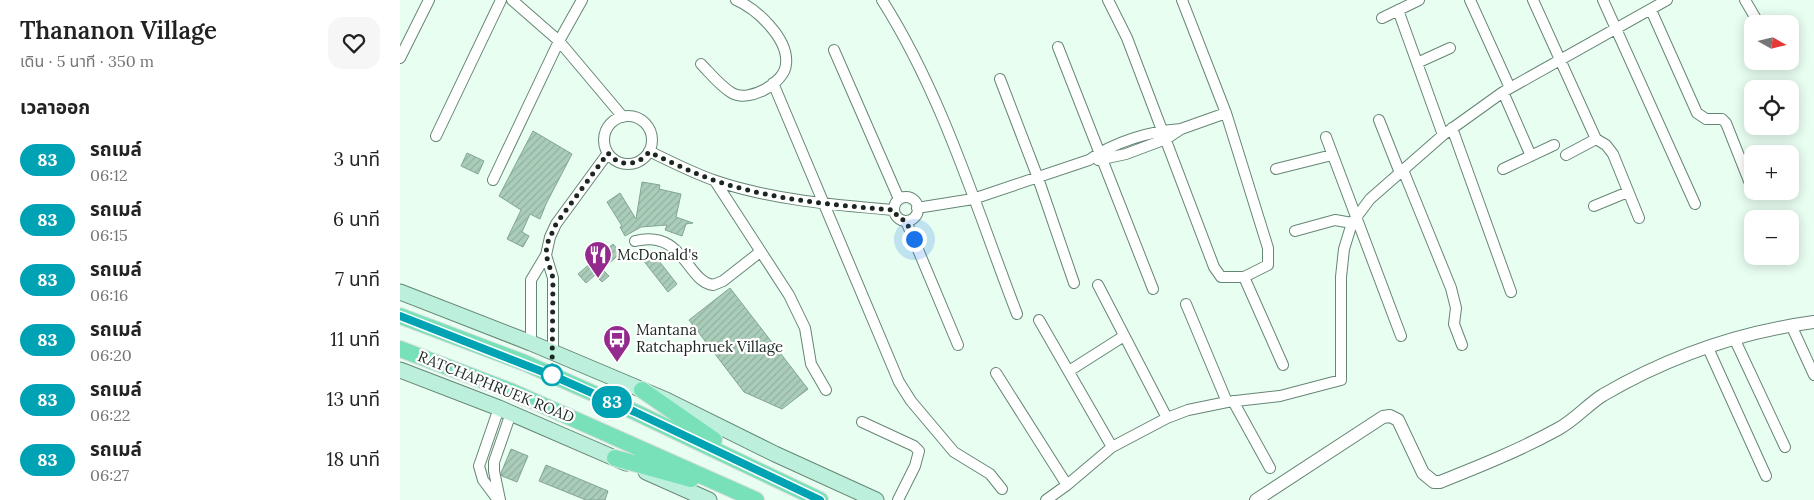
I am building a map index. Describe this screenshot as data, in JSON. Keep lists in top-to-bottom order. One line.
{"streets":{"main road":["RATCHAPHRUEK ROAD"]},"places":{"restaurant":["McDonald's"],"bus stop":["Mantana Ratchaphruek Village"]},"lines":["bus line 83"],"north":"right","page":{"heading":[["Thananon Village","เดิน · 5 นาที · 350 m"],"เวลาออก"],"on_map":"83","map_buttons":["+","−"],"list":[{"mark":"83","name":"รถเมล์","note":"06:12","value":"3 นาที"},{"mark":"83","name":"รถเมล์","note":"06:15","value":"6 นาที"},{"mark":"83","name":"รถเมล์","note":"06:16","value":"7 นาที"},{"mark":"83","name":"รถเมล์","note":"06:20","value":"11 นาที"},{"mark":"83","name":"รถเมล์","note":"06:22","value":"13 นาที"},{"mark":"83","name":"รถเมล์","note":"06:27","value":"18 นาที"}]}}
